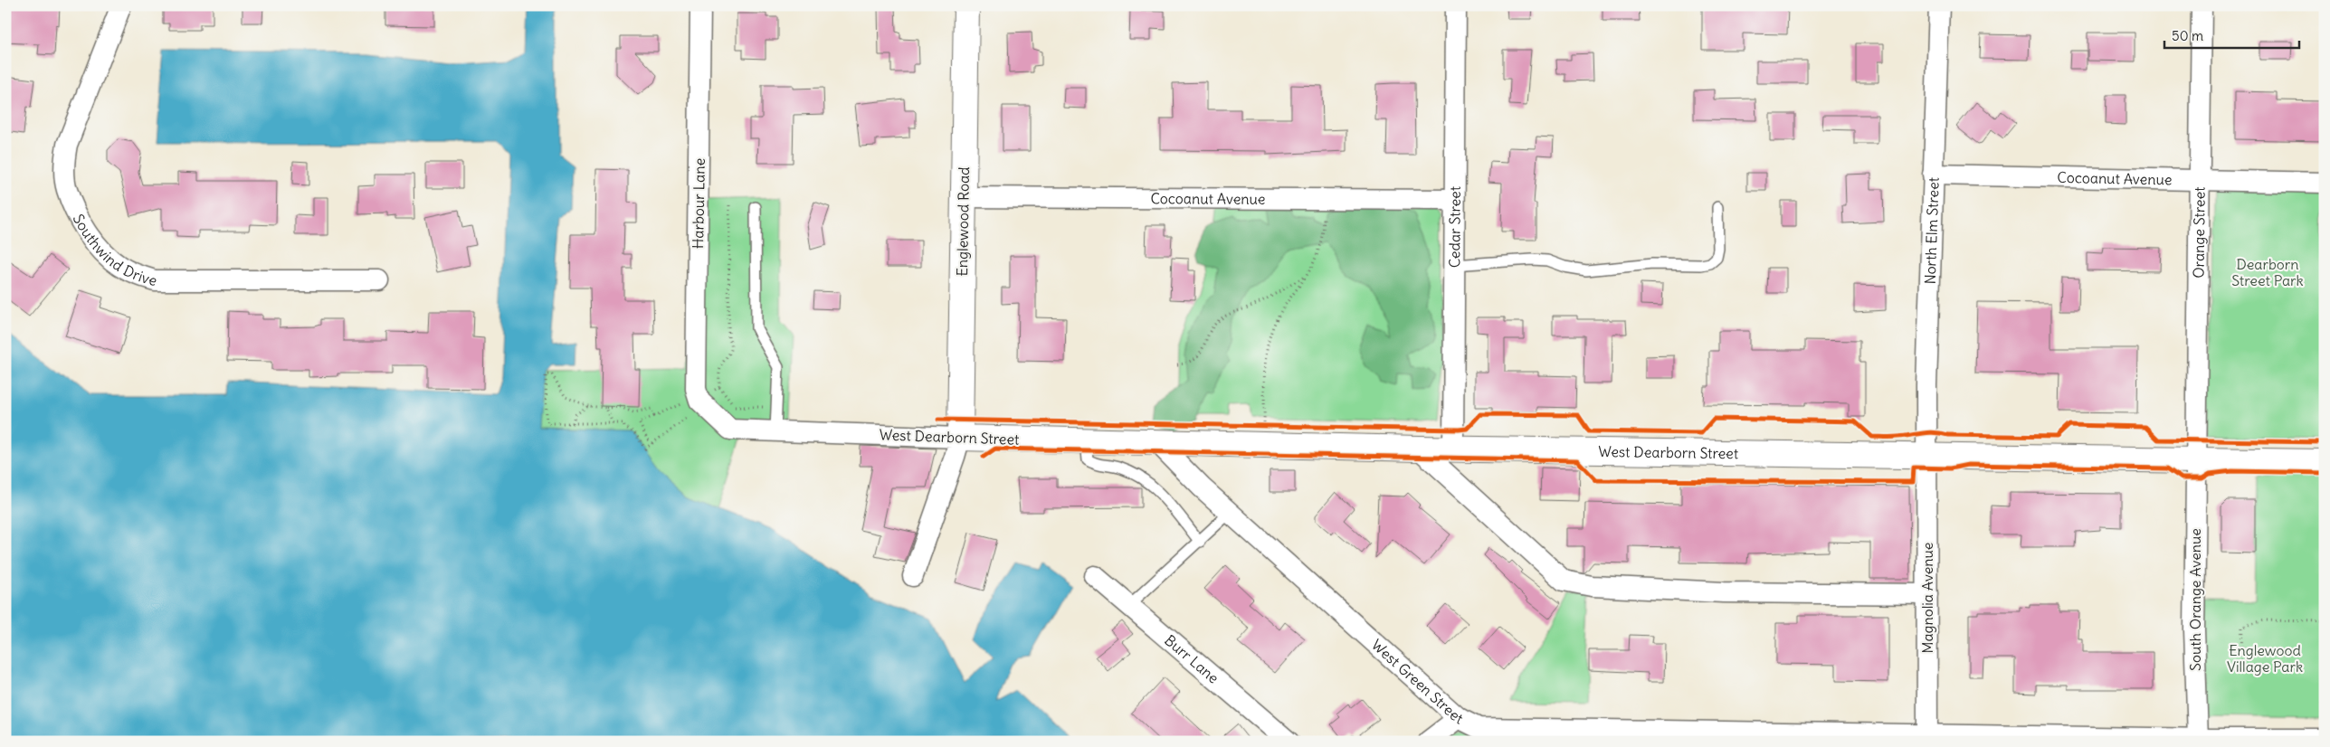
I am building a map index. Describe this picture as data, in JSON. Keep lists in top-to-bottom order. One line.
{"streets":{"street":["Cocoanut Avenue","Harbour Lane","Englewood Road","Cedar Street","North Elm Street","Orange Street","Southwind Drive","West Dearborn Street","Magnolia Avenue","South Orange Avenue","Burr Lane","West Green Street"]},"crossings":[["Cocoanut Avenue","Englewood Road"],["Cocoanut Avenue","Cedar Street"],["Cocoanut Avenue","North Elm Street"],["Cocoanut Avenue","Orange Street"],["Harbour Lane","West Dearborn Street"],["Englewood Road","West Dearborn Street"],["Cedar Street","West Dearborn Street"],["North Elm Street","West Dearborn Street"],["North Elm Street","Magnolia Avenue"],["Orange Street","West Dearborn Street"],["Orange Street","South Orange Avenue"],["West Dearborn Street","Magnolia Avenue"],["West Dearborn Street","South Orange Avenue"],["West Dearborn Street","West Green Street"],["Magnolia Avenue","West Green Street"],["South Orange Avenue","West Green Street"]],"parks":["Dearborn Street Park","Englewood Village Park"],"scale_bar":"50 m"}
